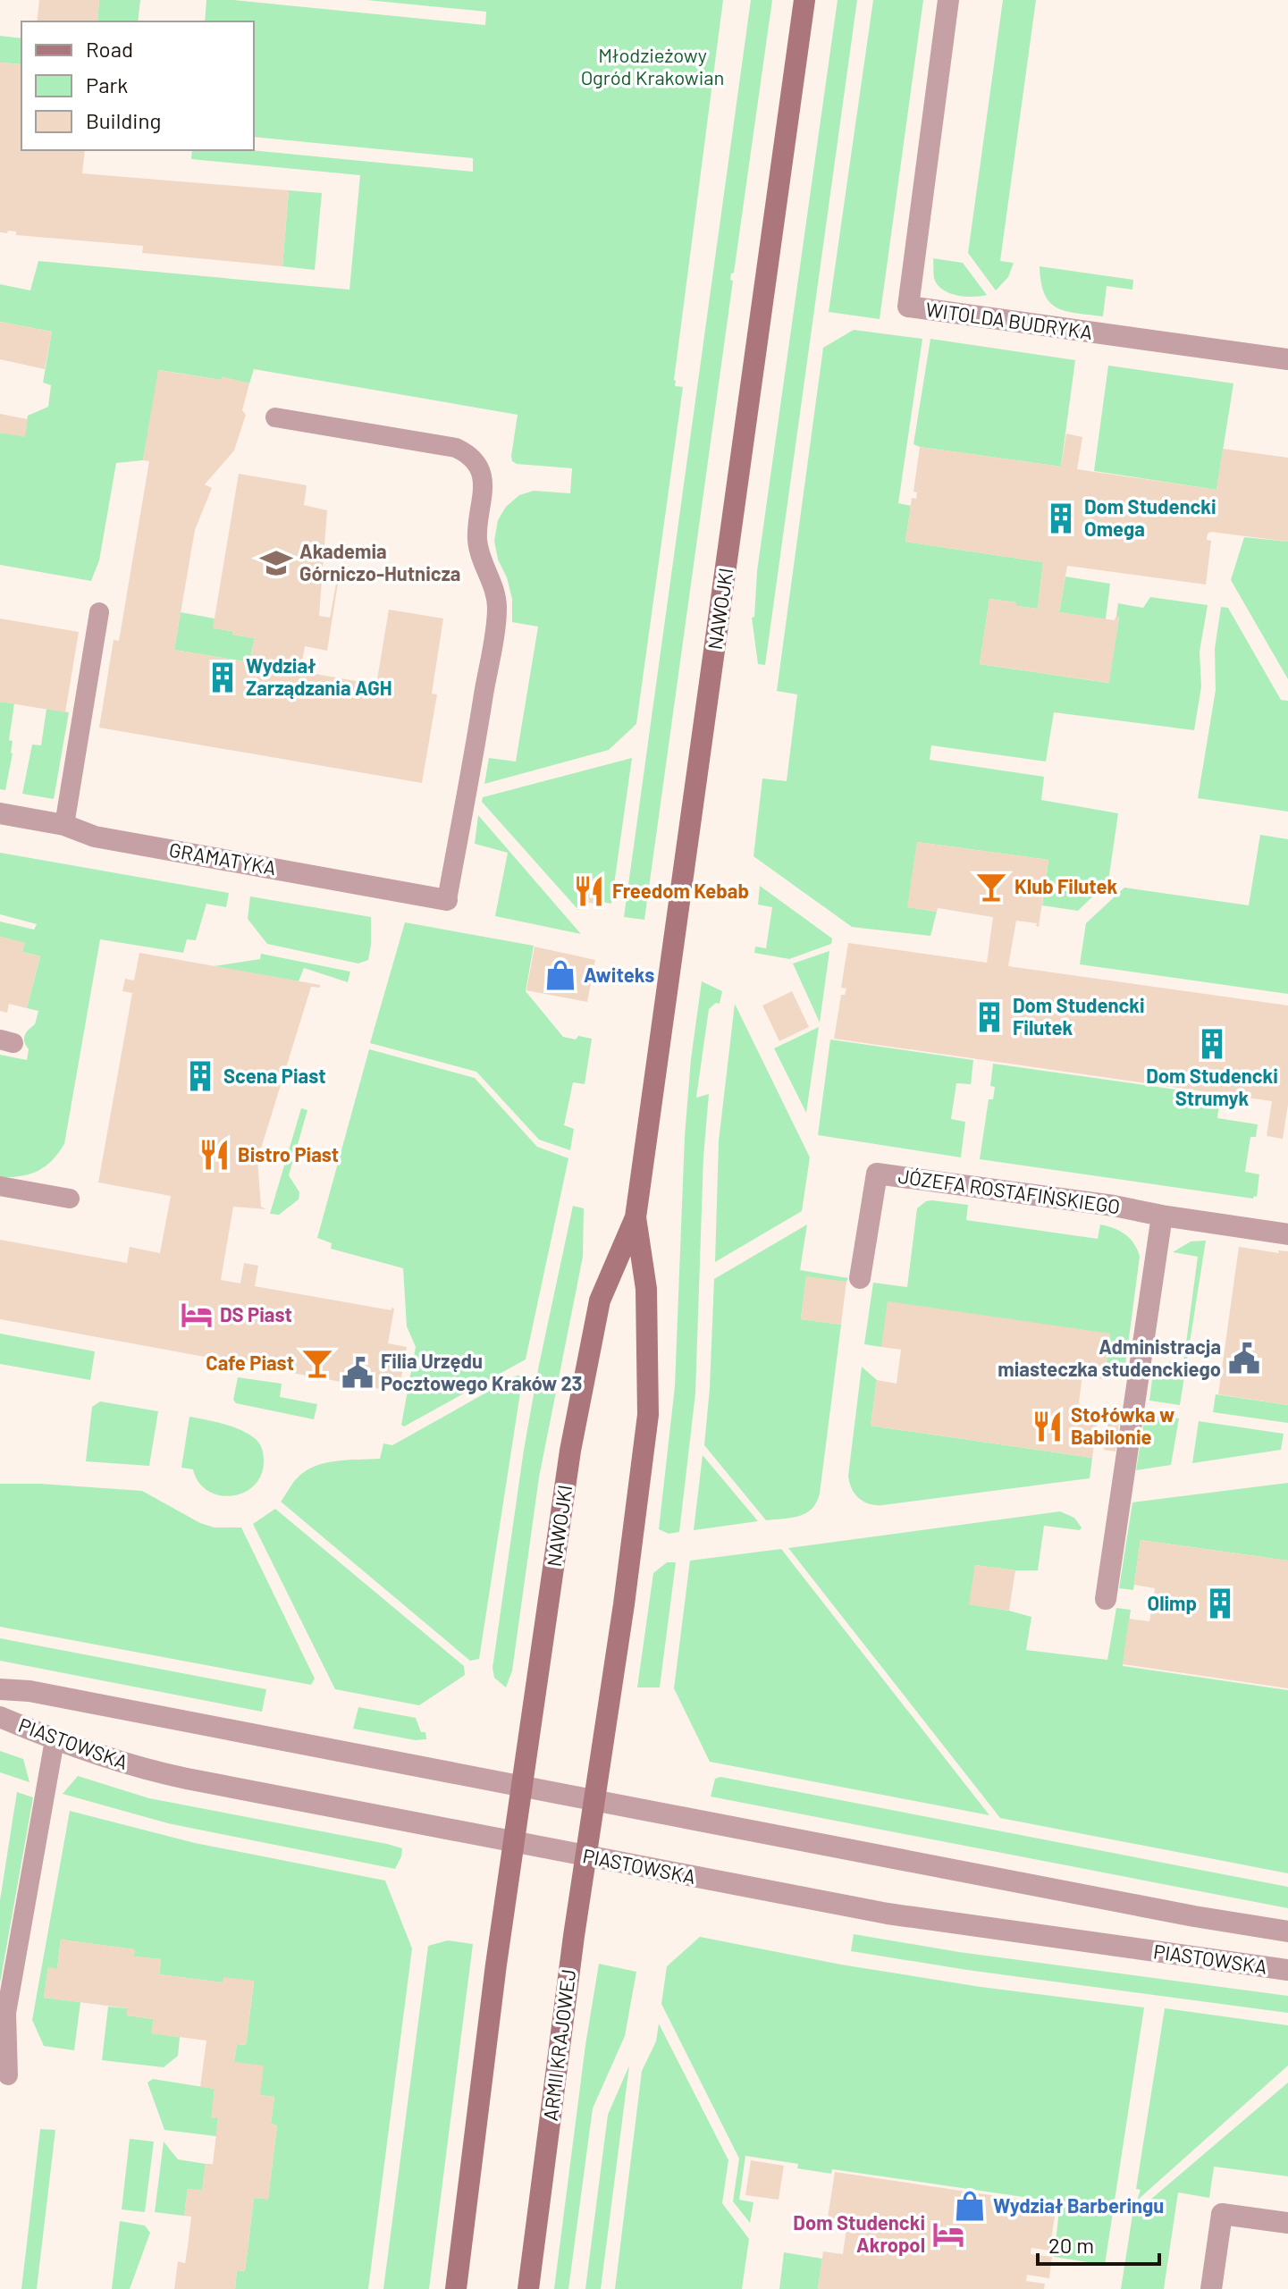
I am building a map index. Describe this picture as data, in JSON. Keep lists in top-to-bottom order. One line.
{"streets":{"main road":["NAWOJKI","ARMII KRAJOWEJ"],"street":["WITOLDA BUDRYKA","GRAMATYKA","JÓZEFA ROSTAFIŃSKIEGO","PIASTOWSKA"]},"crossings":[["NAWOJKI","PIASTOWSKA"],["NAWOJKI","ARMII KRAJOWEJ"],["PIASTOWSKA","ARMII KRAJOWEJ"]],"parks":["Młodzieżowy Ogród Krakowian"],"places":{"building":["Dom Studencki Omega","Wydział Zarządzania AGH","Dom Studencki Filutek","Dom Studencki Strumyk","Scena Piast","Olimp"],"school or university":["Akademia Górniczo-Hutnicza"],"bar":["Klub Filutek","Cafe Piast"],"restaurant":["Freedom Kebab","Bistro Piast","Stołówka w Babilonie"],"shop":["Awiteks","Wydział Barberingu"],"hotel":["DS Piast","Dom Studencki Akropol"],"public building":["Administracja miasteczka studenckiego","Filia Urzędu Pocztowego Kraków 23"]},"legend":["Road","Park","Building"],"scale_bar":"20 m"}
